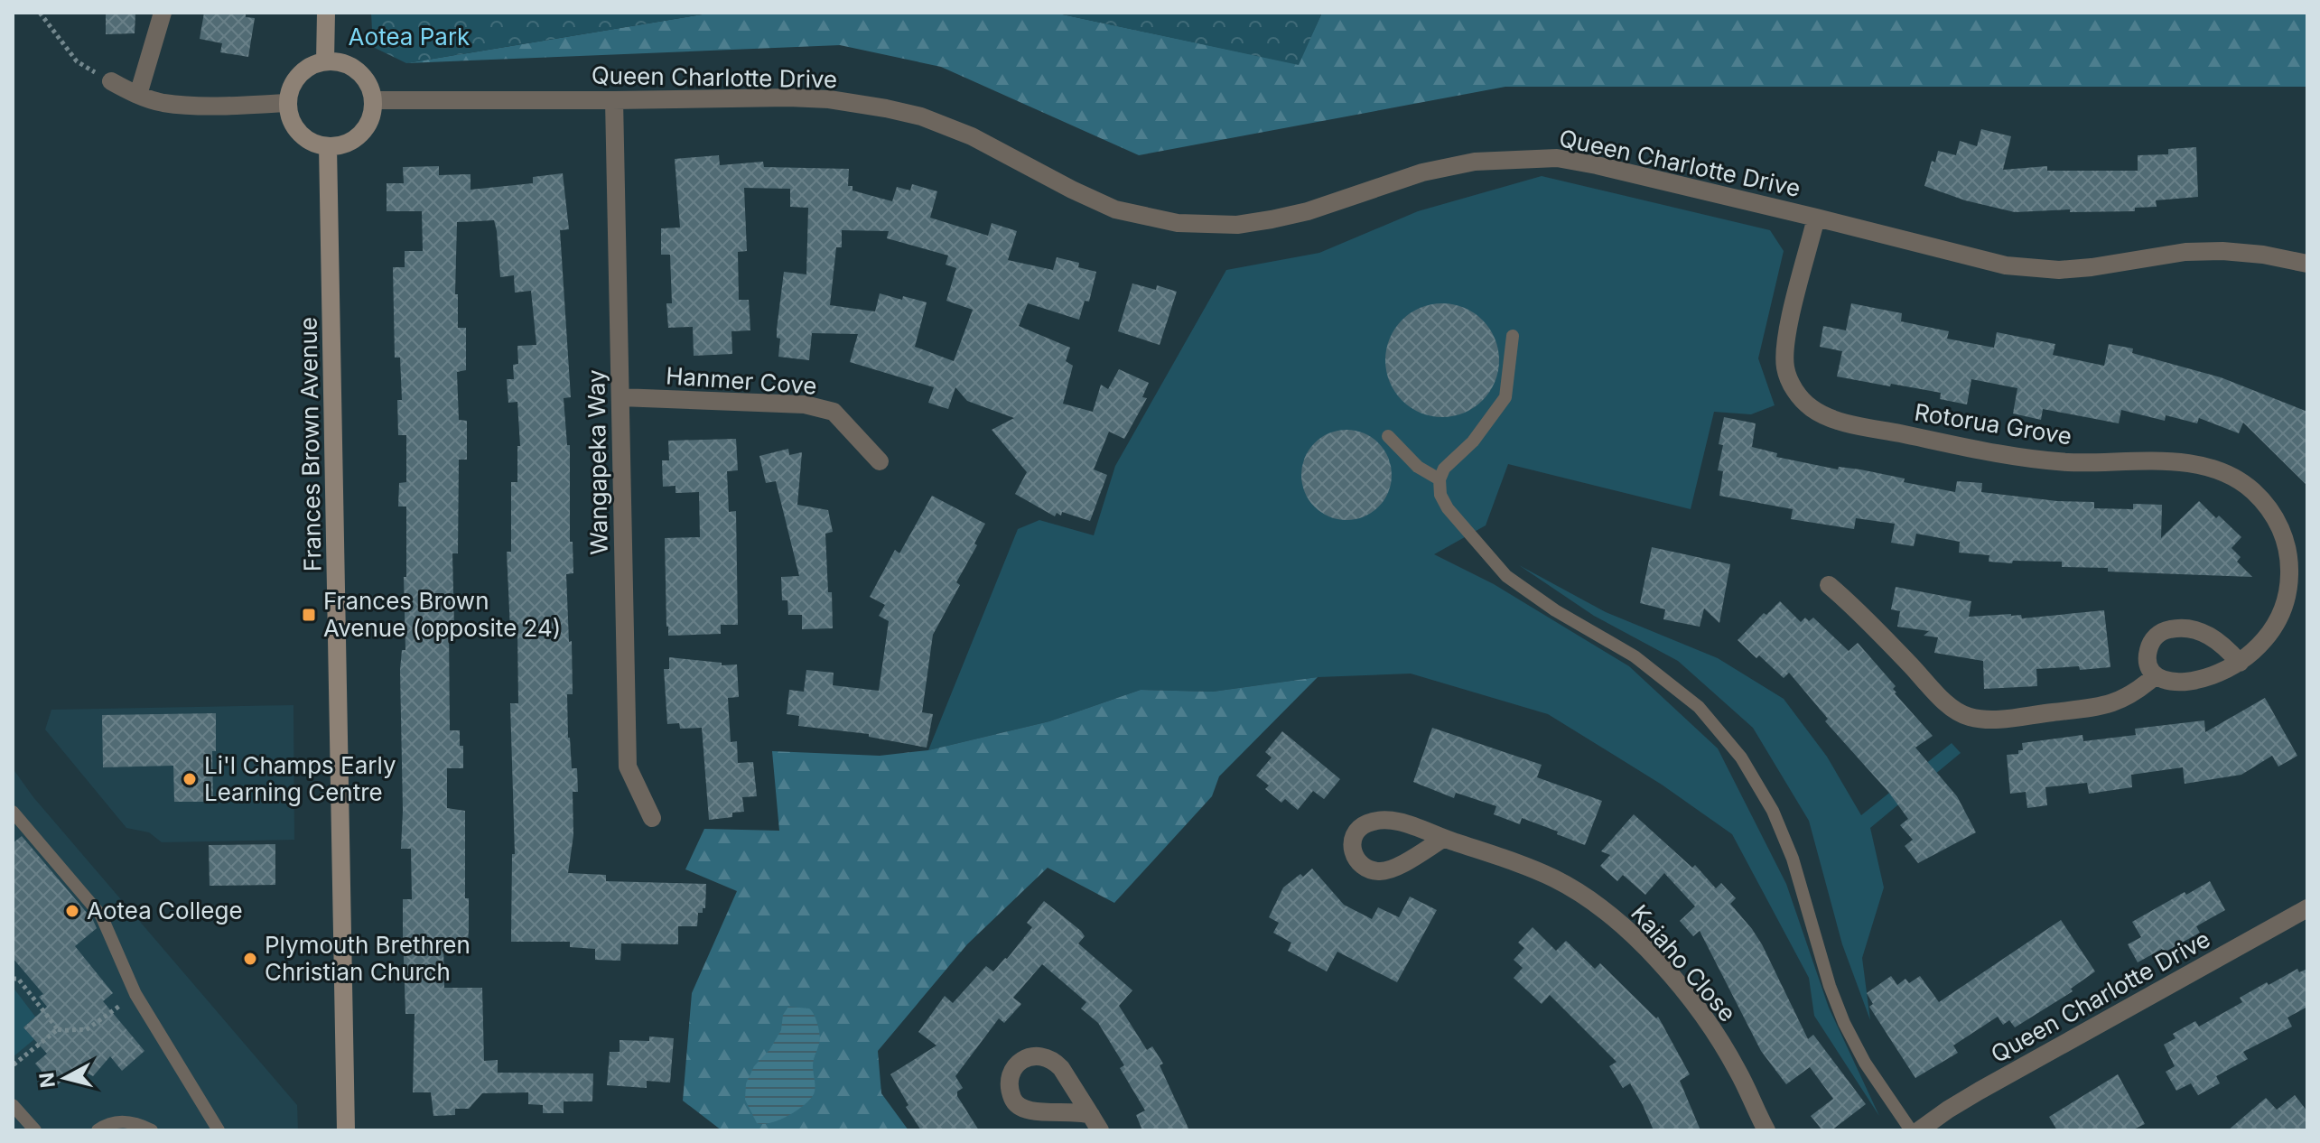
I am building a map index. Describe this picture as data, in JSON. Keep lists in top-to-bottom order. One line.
{"streets":{"street":["Queen Charlotte Drive","Hanmer Cove","Rotorua Grove","Frances Brown Avenue","Wangapeka Way","Kaiaho Close"]},"crossings":[["Queen Charlotte Drive","Rotorua Grove"],["Queen Charlotte Drive","Frances Brown Avenue"],["Queen Charlotte Drive","Wangapeka Way"],["Hanmer Cove","Wangapeka Way"]],"parks":["Aotea Park"],"places":{"transit":["Frances Brown Avenue (opposite 24)"],"other":["Li'l Champs Early Learning Centre","Aotea College","Plymouth Brethren Christian Church"]},"north":"left"}
